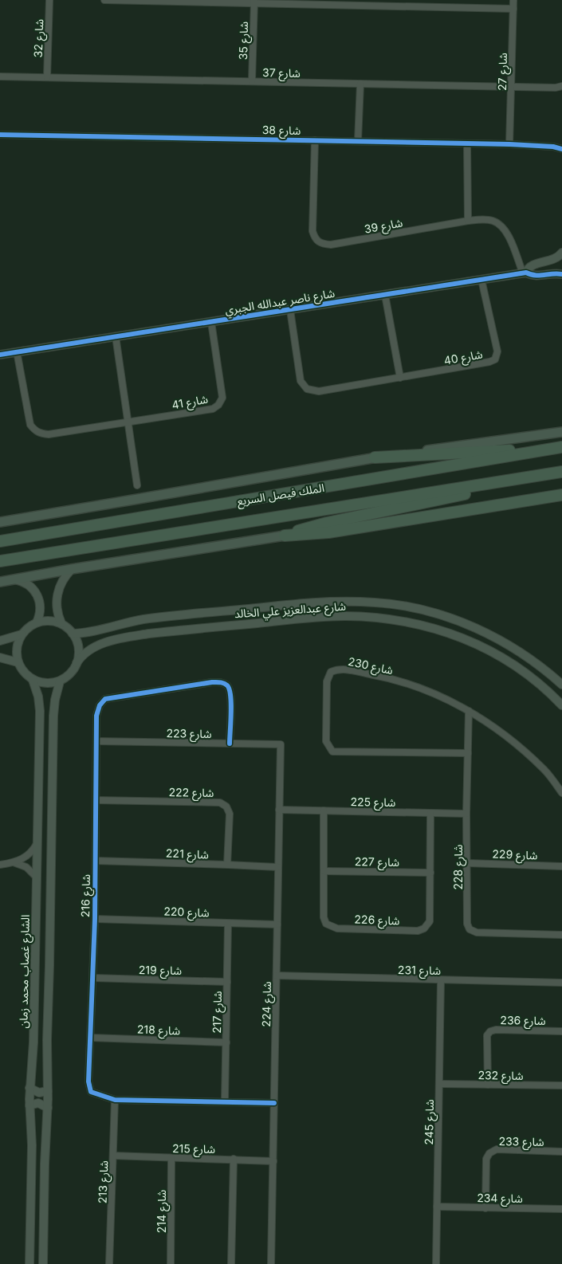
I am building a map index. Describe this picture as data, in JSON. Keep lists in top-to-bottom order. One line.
{"streets":{"highway":["الملك فيصل السريع"],"street":["شارع 32","شارع 35","شارع 27","شارع 37","شارع 38","شارع 39","شارع ناصر عبدالله الجبري","شارع 40","شارع 41","شارع عبدالعزيز علي الخالد","شارع 230","شارع 223","شارع 222","شارع 225","شارع 221","شارع 229","شارع 227","شارع 228","شارع 216","شارع 220","شارع 226","شارع 219","شارع 231","الشارع غصاب محمد زمان","شارع 224","شارع 217","شارع 236","شارع 218","شارع 232","شارع 245","شارع 233","شارع 215","شارع 213","شارع 234","شارع 214"]},"crossings":[["شارع 32","شارع 37"],["شارع 35","شارع 37"],["شارع 27","شارع 37"],["شارع 27","شارع 38"],["شارع 38","شارع 39"],["شارع 39","شارع ناصر عبدالله الجبري"],["شارع ناصر عبدالله الجبري","شارع 40"],["شارع ناصر عبدالله الجبري","شارع 41"],["شارع عبدالعزيز علي الخالد","الشارع غصاب محمد زمان"],["شارع 230","شارع 228"],["شارع 223","شارع 216"],["شارع 223","شارع 224"],["شارع 222","شارع 221"],["شارع 222","شارع 216"],["شارع 225","شارع 228"],["شارع 225","شارع 226"],["شارع 225","شارع 224"],["شارع 221","شارع 216"],["شارع 221","شارع 224"],["شارع 229","شارع 228"],["شارع 227","شارع 226"],["شارع 216","شارع 220"],["شارع 216","شارع 219"],["شارع 216","شارع 224"],["شارع 216","شارع 217"],["شارع 216","شارع 218"],["شارع 216","شارع 213"],["شارع 220","شارع 224"],["شارع 220","شارع 217"],["شارع 219","شارع 217"],["شارع 231","شارع 224"],["شارع 231","شارع 245"],["شارع 224","شارع 215"],["شارع 217","شارع 218"],["شارع 236","شارع 232"],["شارع 232","شارع 245"],["شارع 245","شارع 234"],["شارع 233","شارع 234"],["شارع 215","شارع 213"],["شارع 215","شارع 214"]]}
